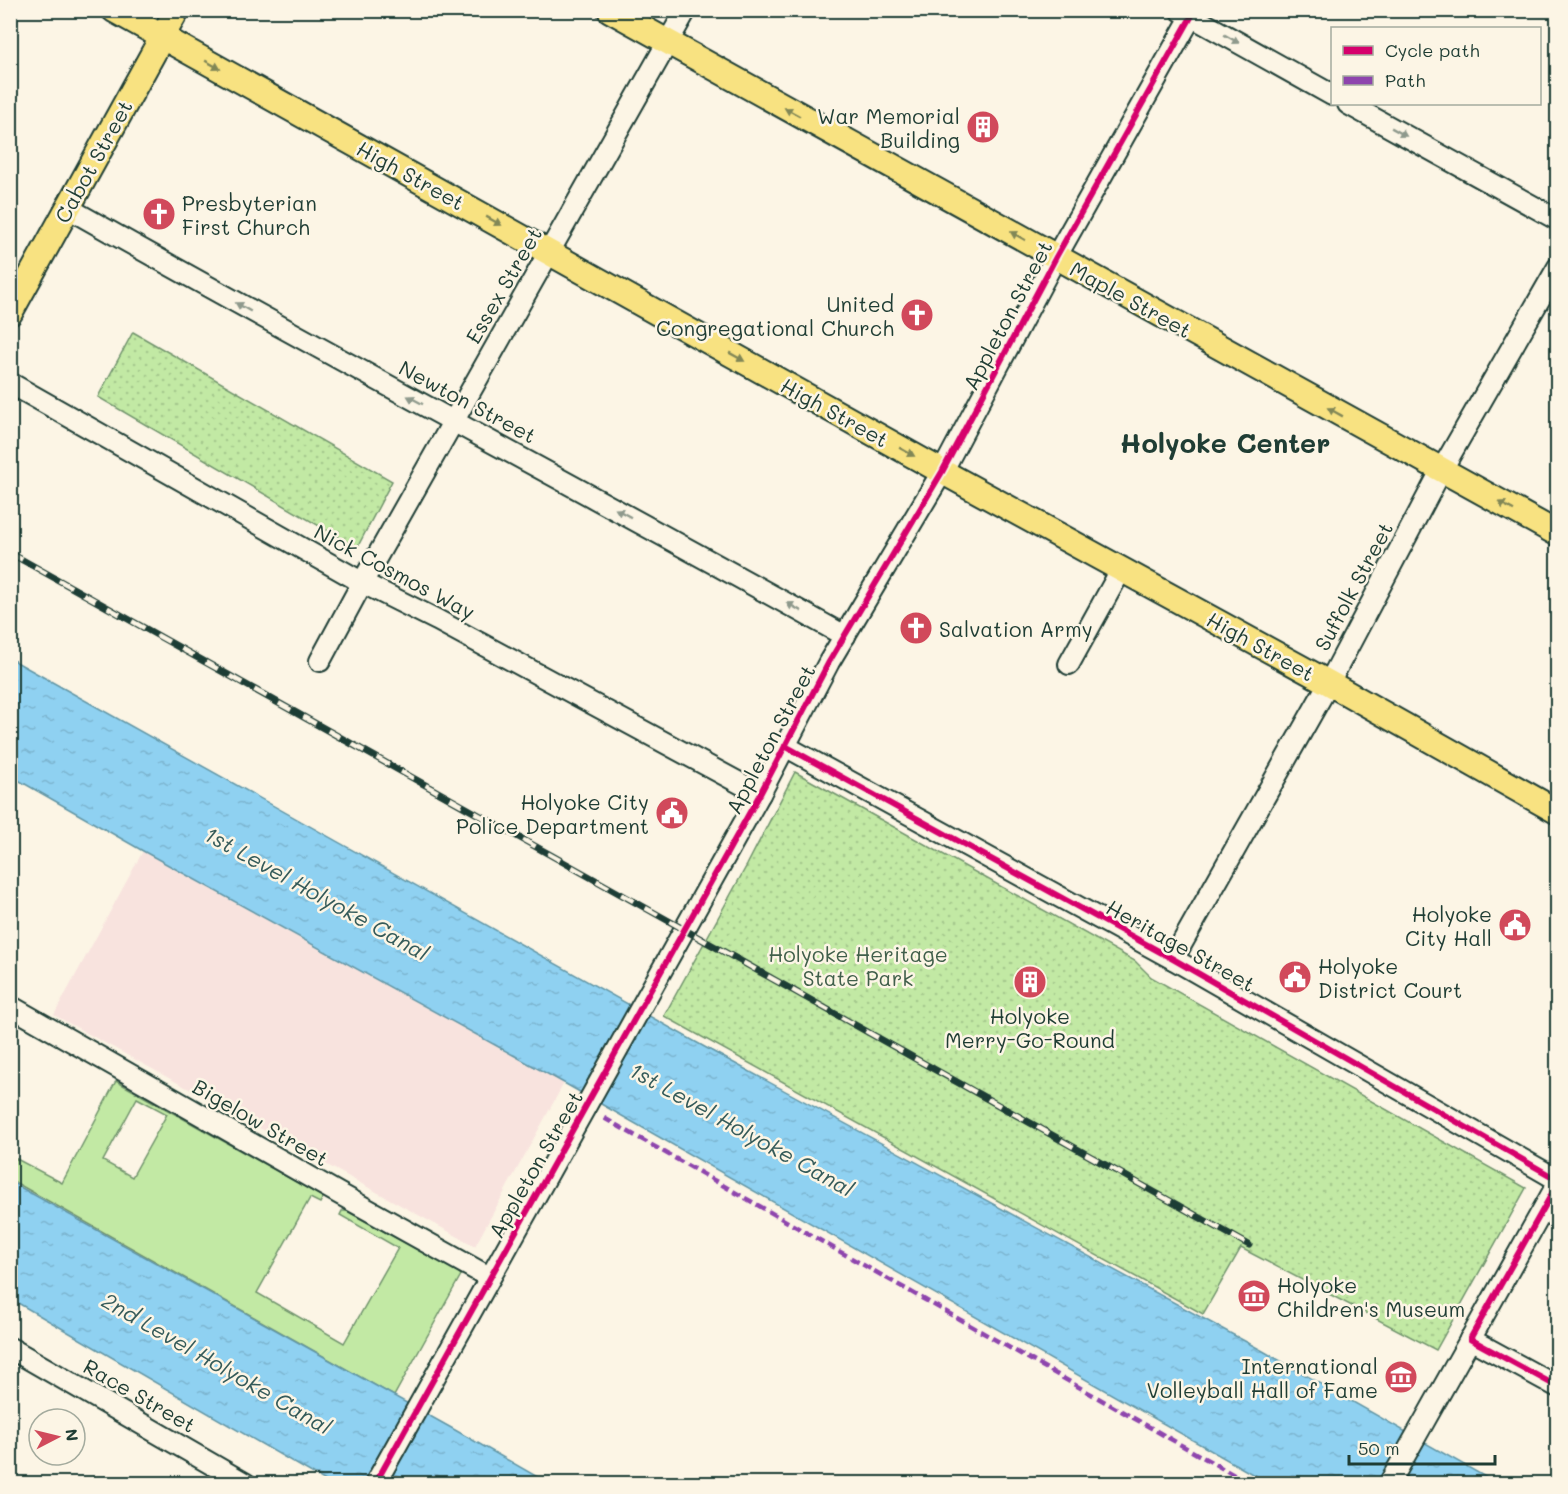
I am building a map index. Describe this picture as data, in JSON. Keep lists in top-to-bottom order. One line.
{"streets":{"main road":["Cabot Street","High Street","Maple Street"],"street":["Essex Street","Appleton Street","Newton Street","Nick Cosmos Way","Suffolk Street","Heritage Street","Bigelow Street","Race Street"]},"crossings":[["Cabot Street","High Street"],["Cabot Street","Newton Street"],["High Street","Essex Street"],["High Street","Appleton Street"],["High Street","Suffolk Street"],["Essex Street","Maple Street"],["Essex Street","Newton Street"],["Essex Street","Nick Cosmos Way"],["Maple Street","Appleton Street"],["Maple Street","Suffolk Street"],["Appleton Street","Newton Street"],["Appleton Street","Nick Cosmos Way"],["Appleton Street","Heritage Street"],["Appleton Street","Bigelow Street"],["Suffolk Street","Heritage Street"]],"one_way":["High Street","Maple Street","Newton Street"],"districts":["Holyoke Center"],"water":["1st Level Holyoke Canal","2nd Level Holyoke Canal"],"parks":["Holyoke Heritage State Park"],"places":{"building":["War Memorial Building","Holyoke Merry-Go-Round"],"church":["Presbyterian First Church","United Congregational Church","Salvation Army"],"public building":["Holyoke City Police Department","Holyoke City Hall","Holyoke District Court"],"museum":["Holyoke Children's Museum","International Volleyball Hall of Fame"]},"legend":["Cycle path","Path"],"scale_bar":"50 m","north":"right"}
